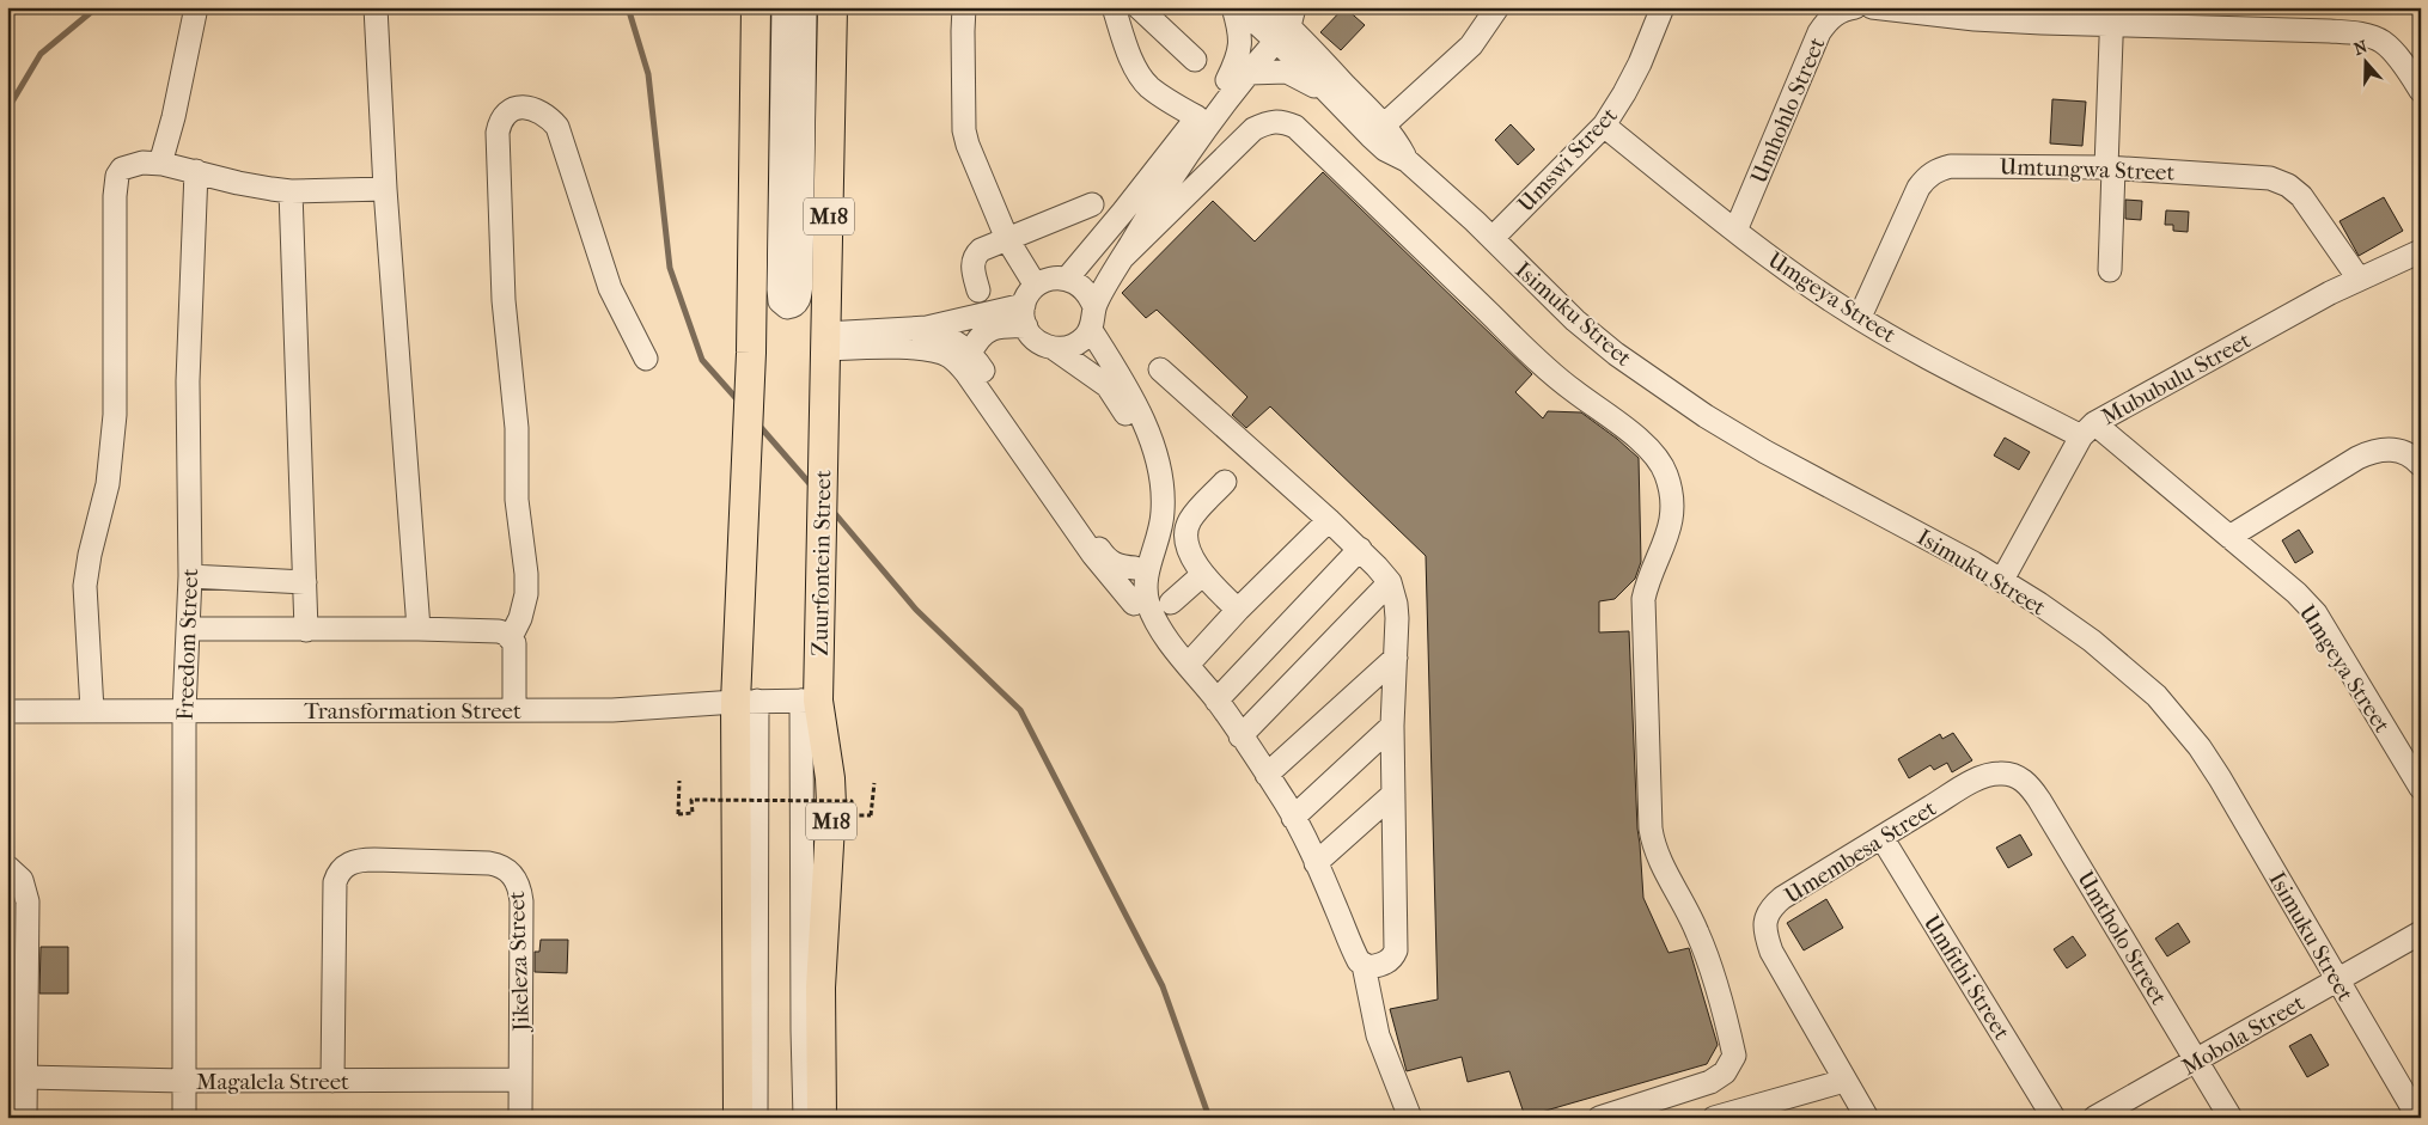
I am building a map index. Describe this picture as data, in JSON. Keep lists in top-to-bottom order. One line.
{"streets":{"main road":["M18","Zuurfontein Street"],"street":["Umhohlo Street","Umswi Street","Umtungwa Street","Umgeya Street","Isimuku Street","Mububulu Street","Freedom Street","Transformation Street","Umembesa Street","Umtholo Street","Jikeleza Street","Umfithi Street","Mobola Street","Magalela Street"]},"crossings":[["Umhohlo Street","Umgeya Street"],["Umswi Street","Umgeya Street"],["Umswi Street","Isimuku Street"],["Umtungwa Street","Umgeya Street"],["Umtungwa Street","Mububulu Street"],["Umgeya Street","Mububulu Street"],["Isimuku Street","Mububulu Street"],["Isimuku Street","Mobola Street"],["Zuurfontein Street","Transformation Street"],["Freedom Street","Transformation Street"],["Freedom Street","Magalela Street"],["Umembesa Street","Umtholo Street"],["Umembesa Street","Umfithi Street"],["Umtholo Street","Mobola Street"],["Jikeleza Street","Magalela Street"]],"north":"top"}
